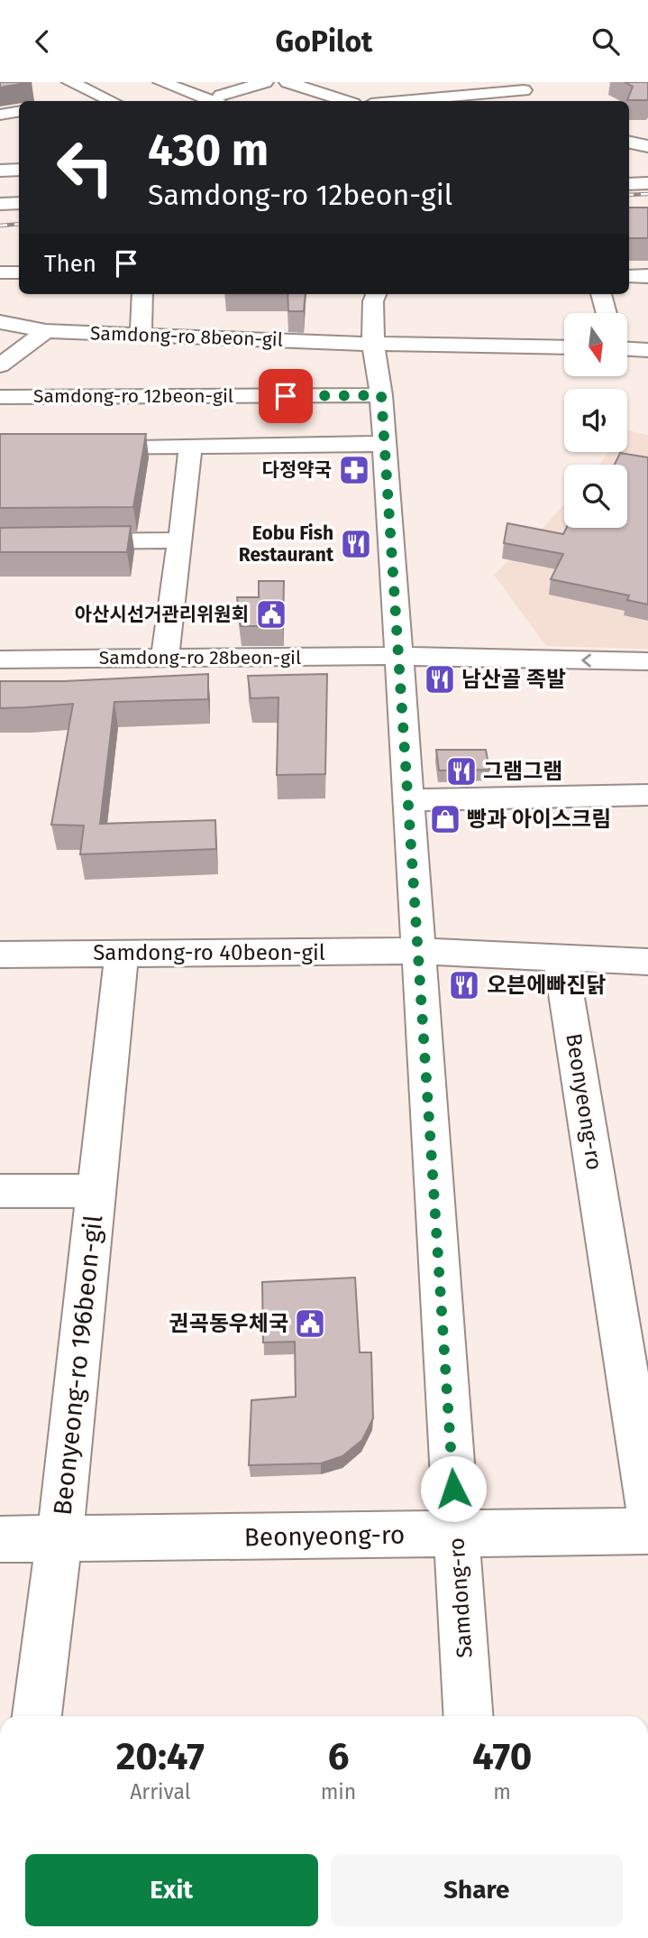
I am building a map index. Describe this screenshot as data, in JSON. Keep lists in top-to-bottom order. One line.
{"streets":{"street":["Samdong-ro 8beon-gil","Samdong-ro 12beon-gil","Samdong-ro 28beon-gil","Samdong-ro 40beon-gil","Beonyeong-ro","Beonyeong-ro 196beon-gil","Samdong-ro"]},"crossings":[["Samdong-ro 8beon-gil","Samdong-ro"],["Samdong-ro 12beon-gil","Samdong-ro"],["Samdong-ro 28beon-gil","Samdong-ro"],["Samdong-ro 40beon-gil","Beonyeong-ro"],["Samdong-ro 40beon-gil","Beonyeong-ro 196beon-gil"],["Samdong-ro 40beon-gil","Samdong-ro"],["Beonyeong-ro","Beonyeong-ro 196beon-gil"],["Beonyeong-ro","Samdong-ro"]],"places":{"pharmacy":["다정약국"],"restaurant":["Eobu Fish Restaurant","남산골 족발","그램그램","오븐에빠진닭"],"public building":["아산시선거관리위원회","권곡동우체국"],"shop":["빵과 아이스크림"]},"north":"bottom","page":{"header":"GoPilot","turn":["430 m","Samdong-ro 12beon-gil"],"then":"Then","eta":["20:47","Arrival","6","min","470","m"],"buttons":["Exit","Share"]}}
